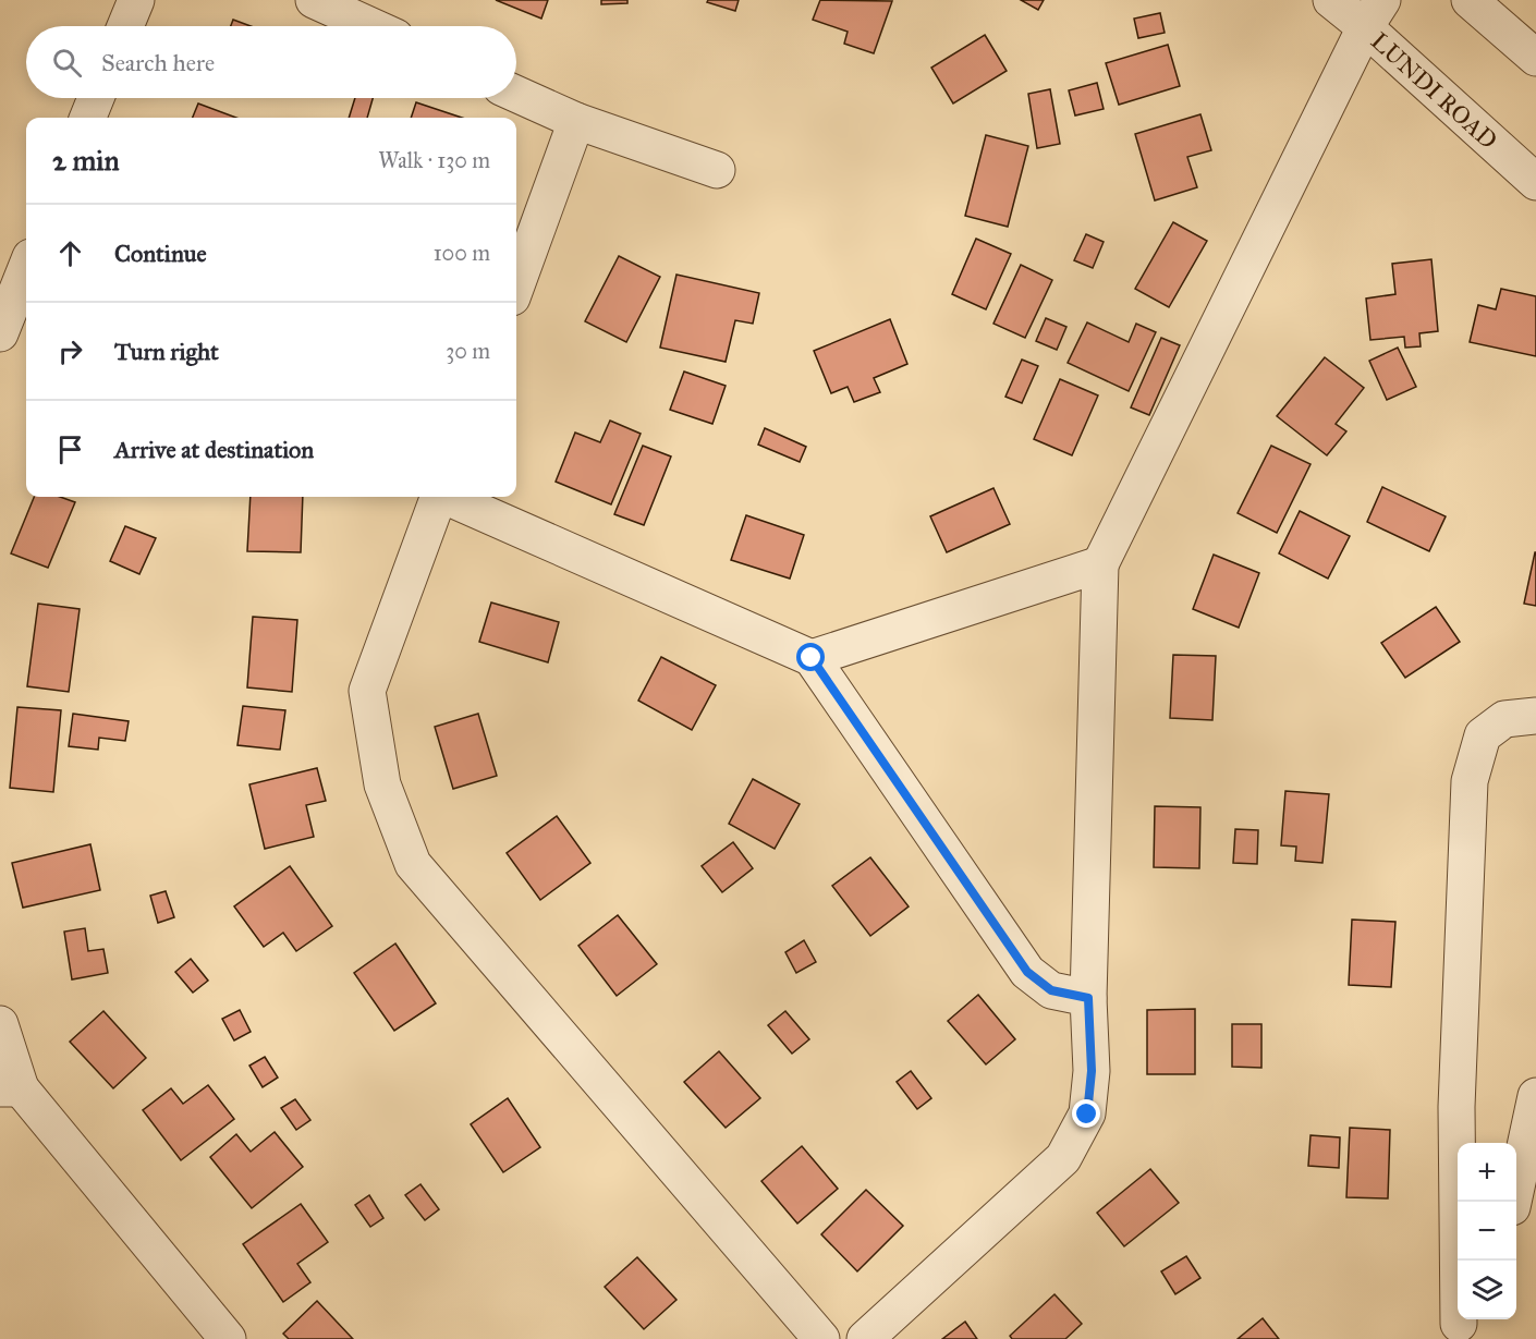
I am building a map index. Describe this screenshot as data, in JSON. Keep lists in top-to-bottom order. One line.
{"streets":{"street":["LUNDI ROAD"]},"page":{"search":"Search here","heading":["2 min","Walk · 130 m"],"list":[["Continue","100 m"],["Turn right","30 m"],"Arrive at destination"],"map_buttons":["+","−"]}}
